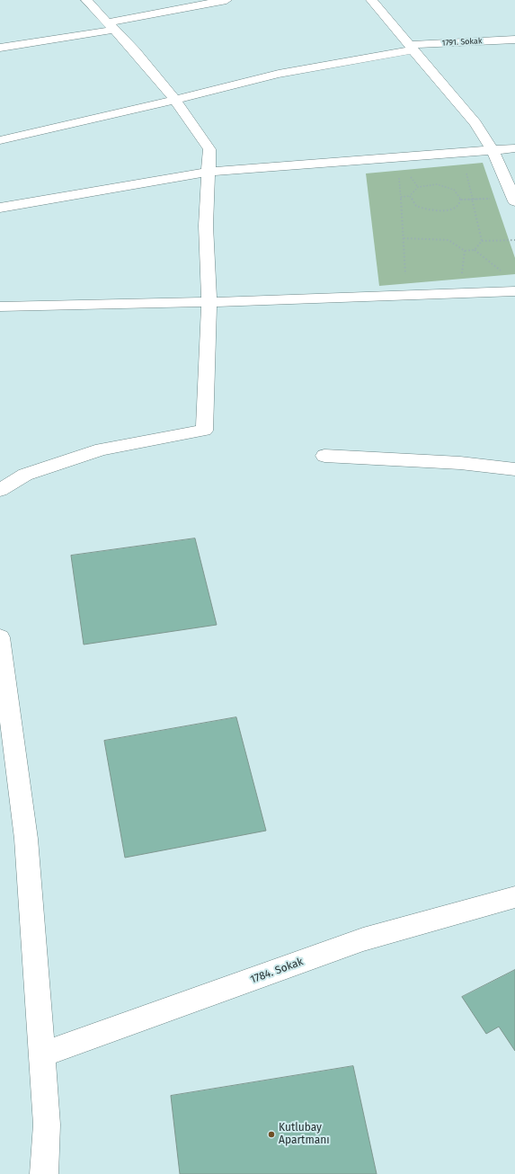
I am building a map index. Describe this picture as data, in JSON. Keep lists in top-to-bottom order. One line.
{"streets":{"street":["1791. Sokak","1784. Sokak"]},"places":["Kutlubay Apartmanı"]}
